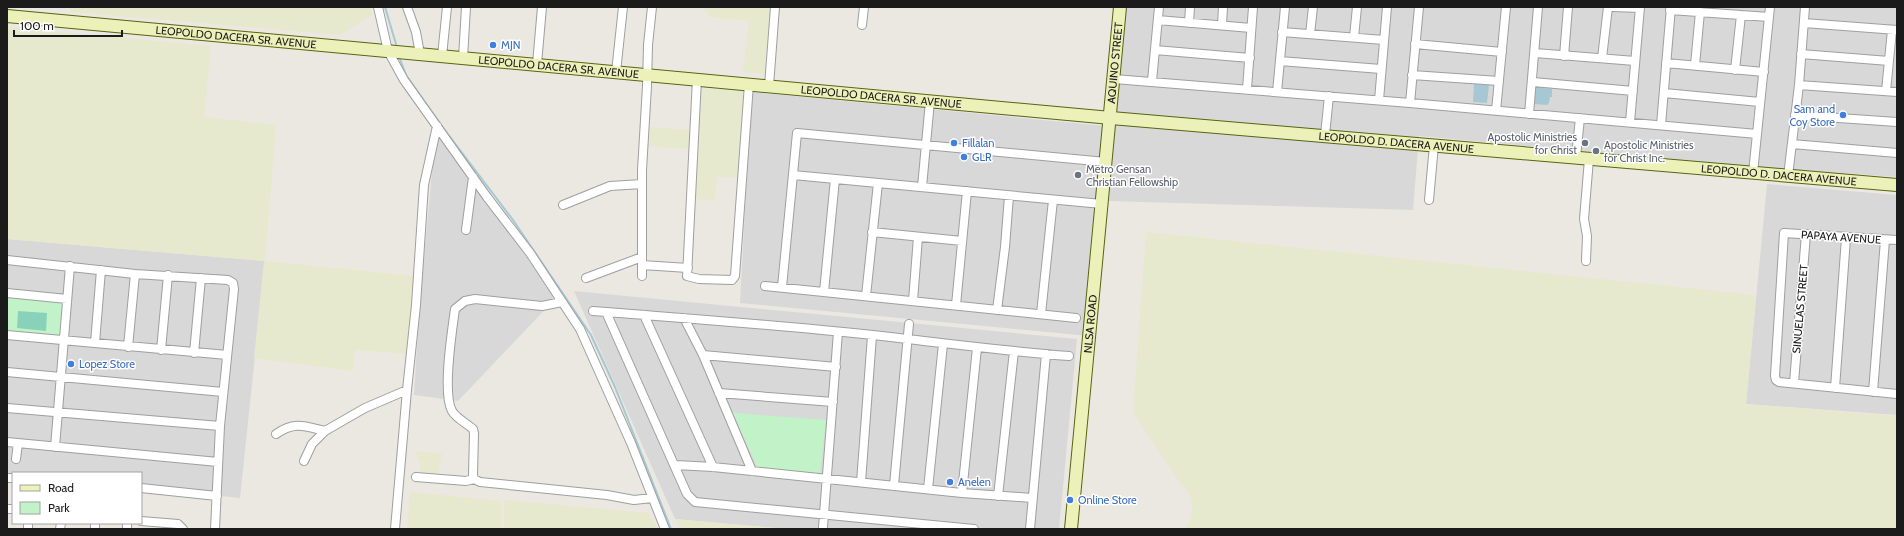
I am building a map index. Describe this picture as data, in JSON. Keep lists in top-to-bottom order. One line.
{"streets":{"main road":["LEOPOLDO DACERA SR. AVENUE","AQUINO STREET","LEOPOLDO D. DACERA AVENUE","NLSA ROAD"],"street":["PAPAYA AVENUE","SINUELAS STREET"]},"crossings":[["LEOPOLDO DACERA SR. AVENUE","AQUINO STREET"],["LEOPOLDO DACERA SR. AVENUE","LEOPOLDO D. DACERA AVENUE"],["LEOPOLDO DACERA SR. AVENUE","NLSA ROAD"],["AQUINO STREET","LEOPOLDO D. DACERA AVENUE"],["AQUINO STREET","NLSA ROAD"],["LEOPOLDO D. DACERA AVENUE","NLSA ROAD"],["PAPAYA AVENUE","SINUELAS STREET"]],"places":["MJN","Sam and Coy Store","Fillalan","Apostolic Ministries for Christ","Apostolic Ministries for Christ Inc.","GLR","Metro Gensan Christian Fellowship","Lopez Store","Anelen","Online Store"],"legend":["Road","Park"],"scale_bar":"100 m"}
